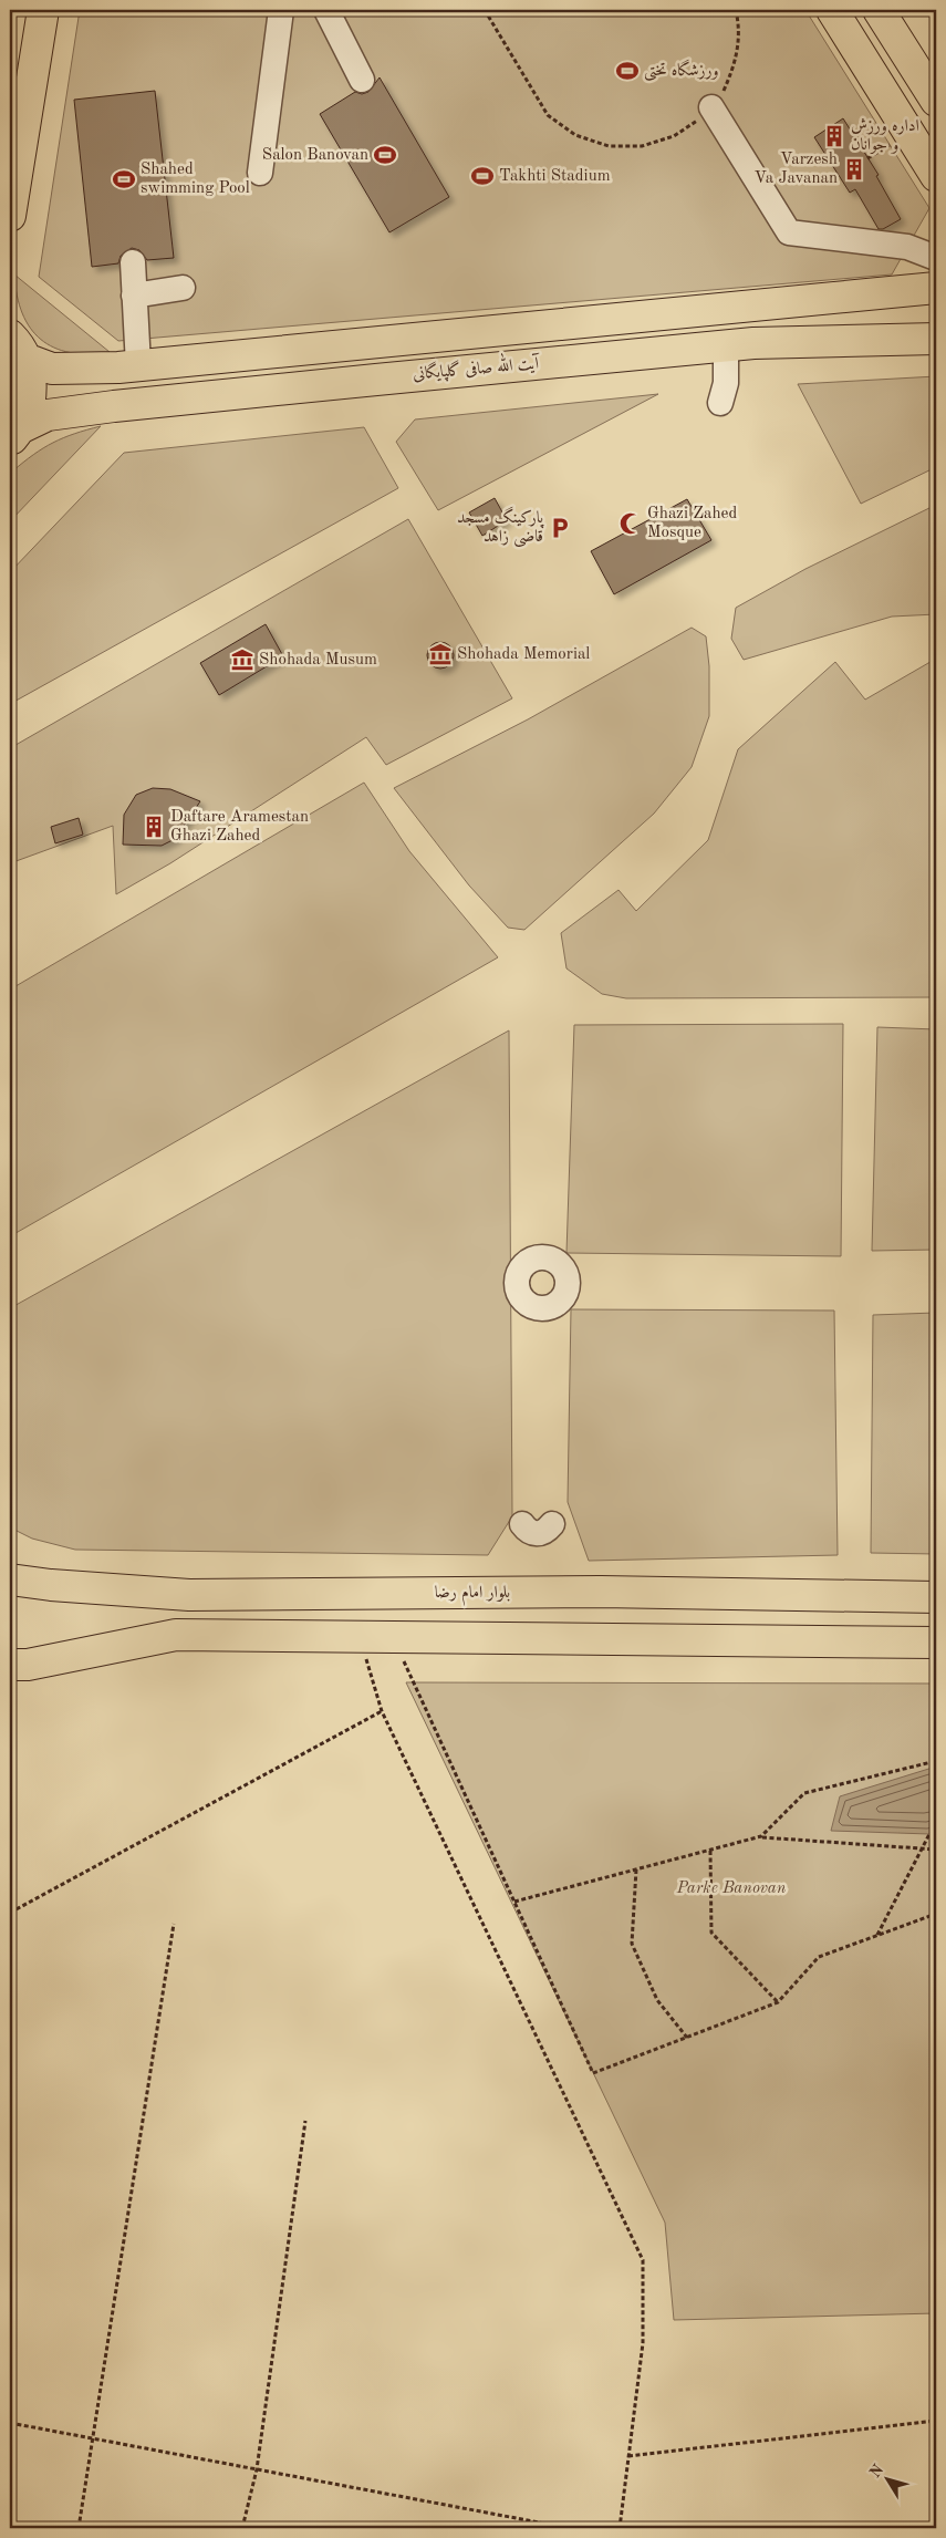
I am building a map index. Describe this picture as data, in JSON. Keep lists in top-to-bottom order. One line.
{"streets":{"main road":["آیت الله صافی گلپایگانی","بلوار امام رضا"]},"parks":["Parke Banovan"],"places":{"sports":["ورزشگاه تختی","Salon Banovan","Takhti Stadium","Shahed swimming Pool"],"building":["اداره ورزش و جوانان","Varzesh Va Javanan","Daftare Aramestan Ghazi Zahed"],"mosque":["Ghazi Zahed Mosque"],"parking":["پارکینگ مسجد قاضی زاهد"],"museum":["Shohada Memorial","Shohada Musum"]},"north":"top left"}
